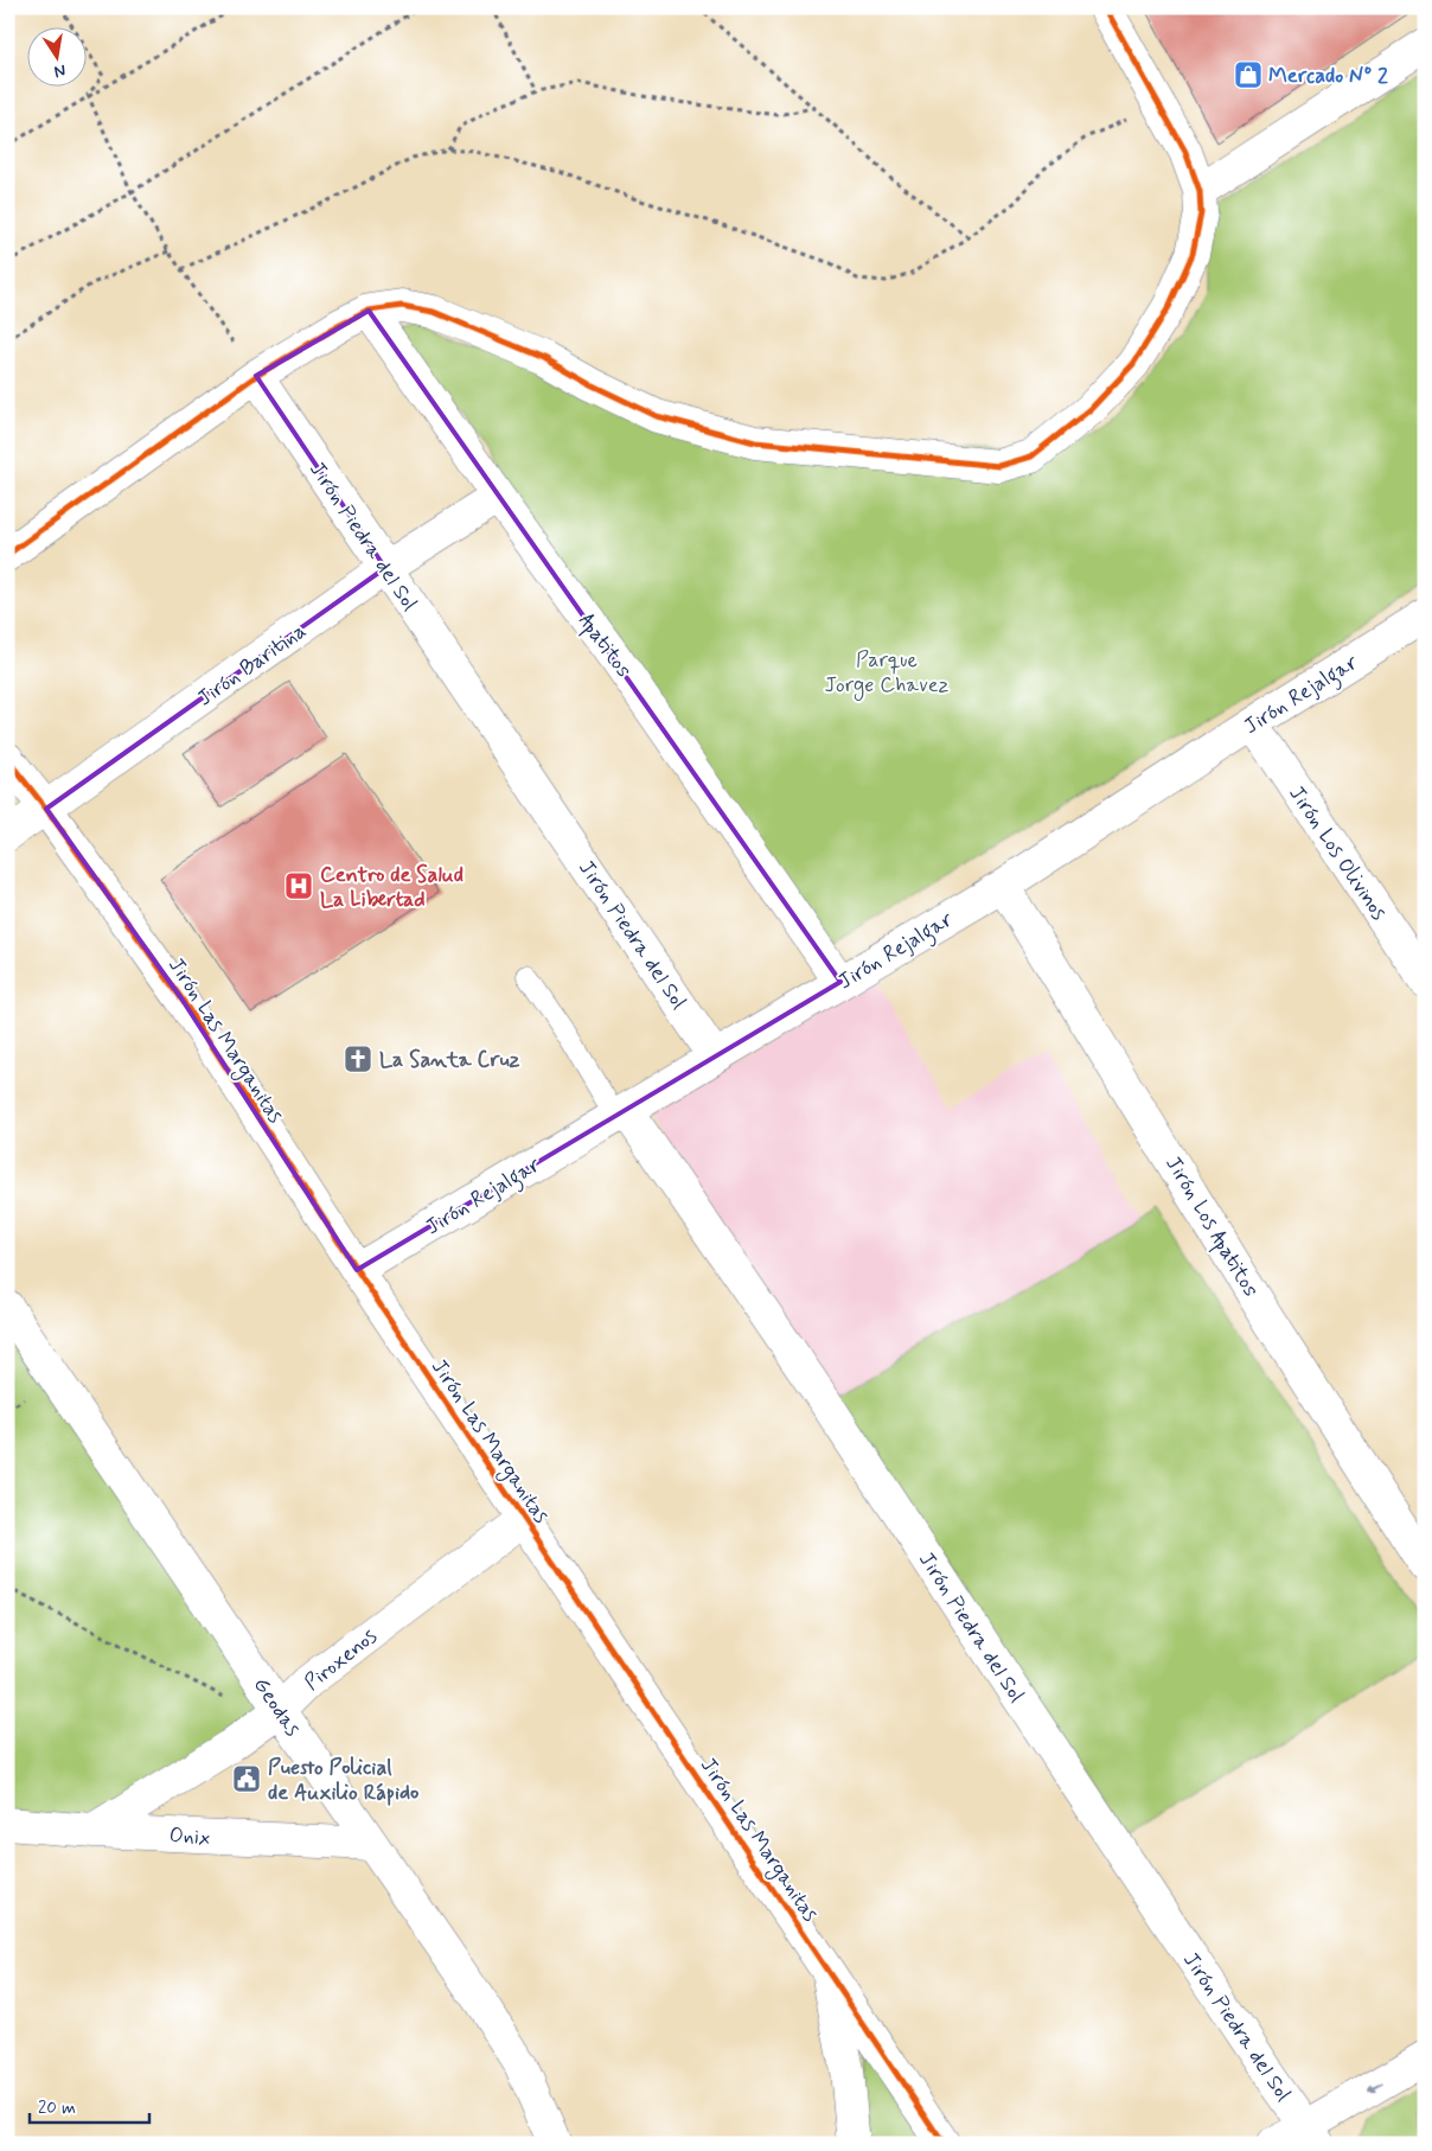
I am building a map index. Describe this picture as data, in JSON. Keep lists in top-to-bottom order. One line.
{"streets":{"street":["Jirón Piedra del Sol","Apatitos","Jirón Baritina","Jirón Rejalgar","Jirón Los Olivinos","Jirón Las Marganitas","Jirón Los Apatitos","Piroxenos","Geodas","Onix"]},"crossings":[["Jirón Piedra del Sol","Jirón Baritina"],["Jirón Piedra del Sol","Jirón Rejalgar"],["Apatitos","Jirón Baritina"],["Apatitos","Jirón Rejalgar"],["Jirón Baritina","Jirón Las Marganitas"],["Jirón Rejalgar","Jirón Los Olivinos"],["Jirón Rejalgar","Jirón Las Marganitas"],["Jirón Rejalgar","Jirón Los Apatitos"],["Jirón Las Marganitas","Piroxenos"],["Piroxenos","Geodas"],["Piroxenos","Onix"],["Geodas","Onix"]],"parks":["Parque Jorge Chavez"],"places":{"shop":["Mercado Nº 2"],"hospital":["Centro de Salud La Libertad"],"church":["La Santa Cruz"],"public building":["Puesto Policial de Auxilio Rápido"]},"scale_bar":"20 m","north":"bottom"}
